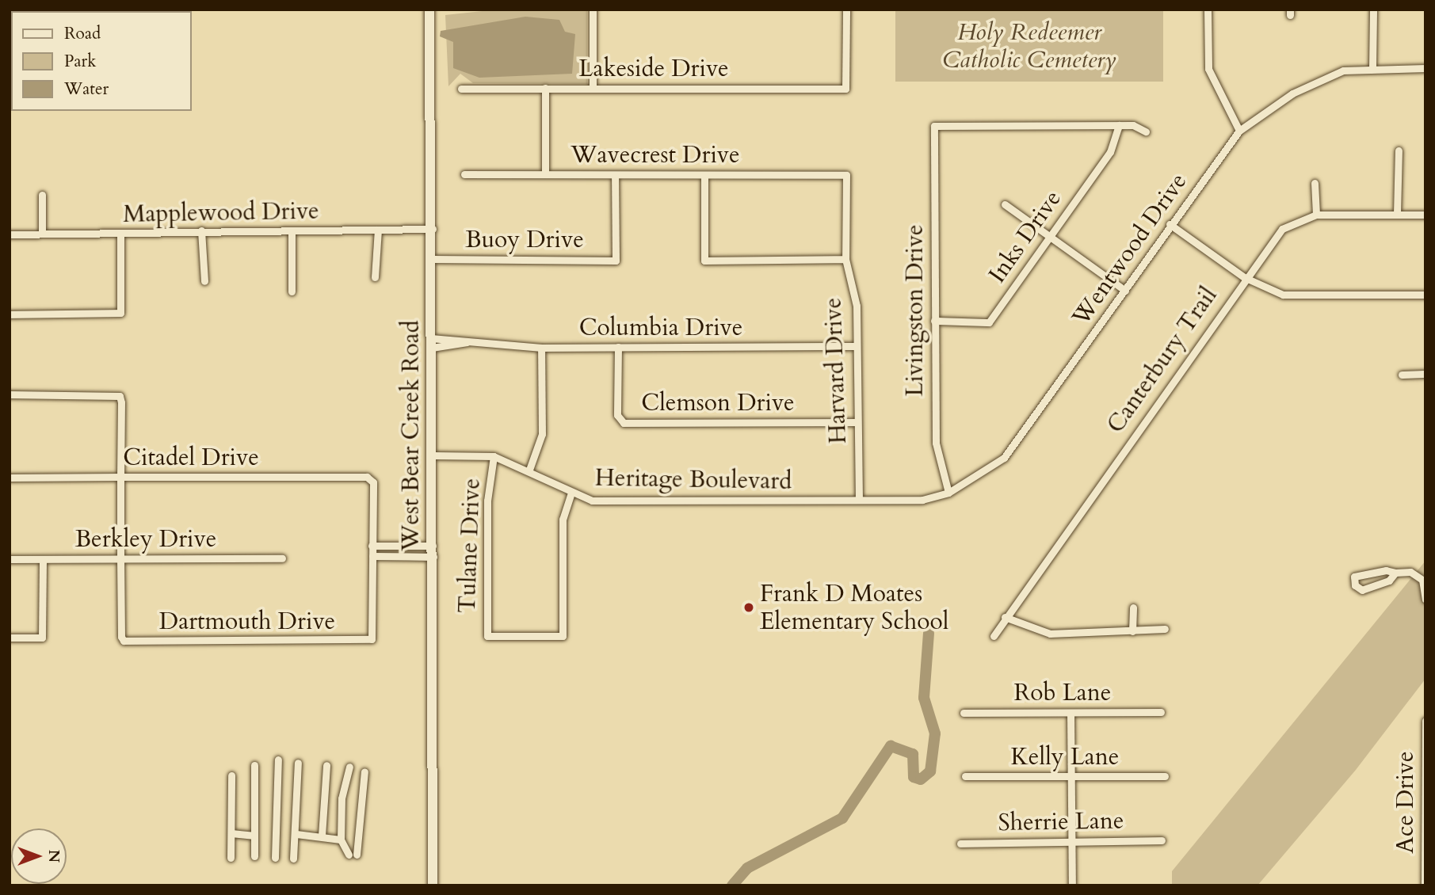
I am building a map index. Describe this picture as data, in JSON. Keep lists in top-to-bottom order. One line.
{"streets":{"main road":["West Bear Creek Road"],"street":["Lakeside Drive","Wavecrest Drive","Mapplewood Drive","Inks Drive","Buoy Drive","Wentwood Drive","Livingston Drive","Columbia Drive","Canterbury Trail","Harvard Drive","Clemson Drive","Citadel Drive","Heritage Boulevard","Berkley Drive","Tulane Drive","Dartmouth Drive","Rob Lane","Kelly Lane","Ace Drive","Sherrie Lane"]},"crossings":[["Wavecrest Drive","Buoy Drive"],["Wavecrest Drive","Harvard Drive"],["Mapplewood Drive","West Bear Creek Road"],["Inks Drive","Livingston Drive"],["Buoy Drive","West Bear Creek Road"],["Wentwood Drive","Livingston Drive"],["Wentwood Drive","Heritage Boulevard"],["Columbia Drive","Harvard Drive"],["Columbia Drive","Clemson Drive"],["Columbia Drive","West Bear Creek Road"],["Harvard Drive","Clemson Drive"],["Harvard Drive","Heritage Boulevard"],["West Bear Creek Road","Heritage Boulevard"],["Heritage Boulevard","Tulane Drive"],["Berkley Drive","Dartmouth Drive"]],"parks":["Holy Redeemer Catholic Cemetery"],"places":["Frank D Moates Elementary School"],"legend":["Road","Park","Water"],"north":"right"}
